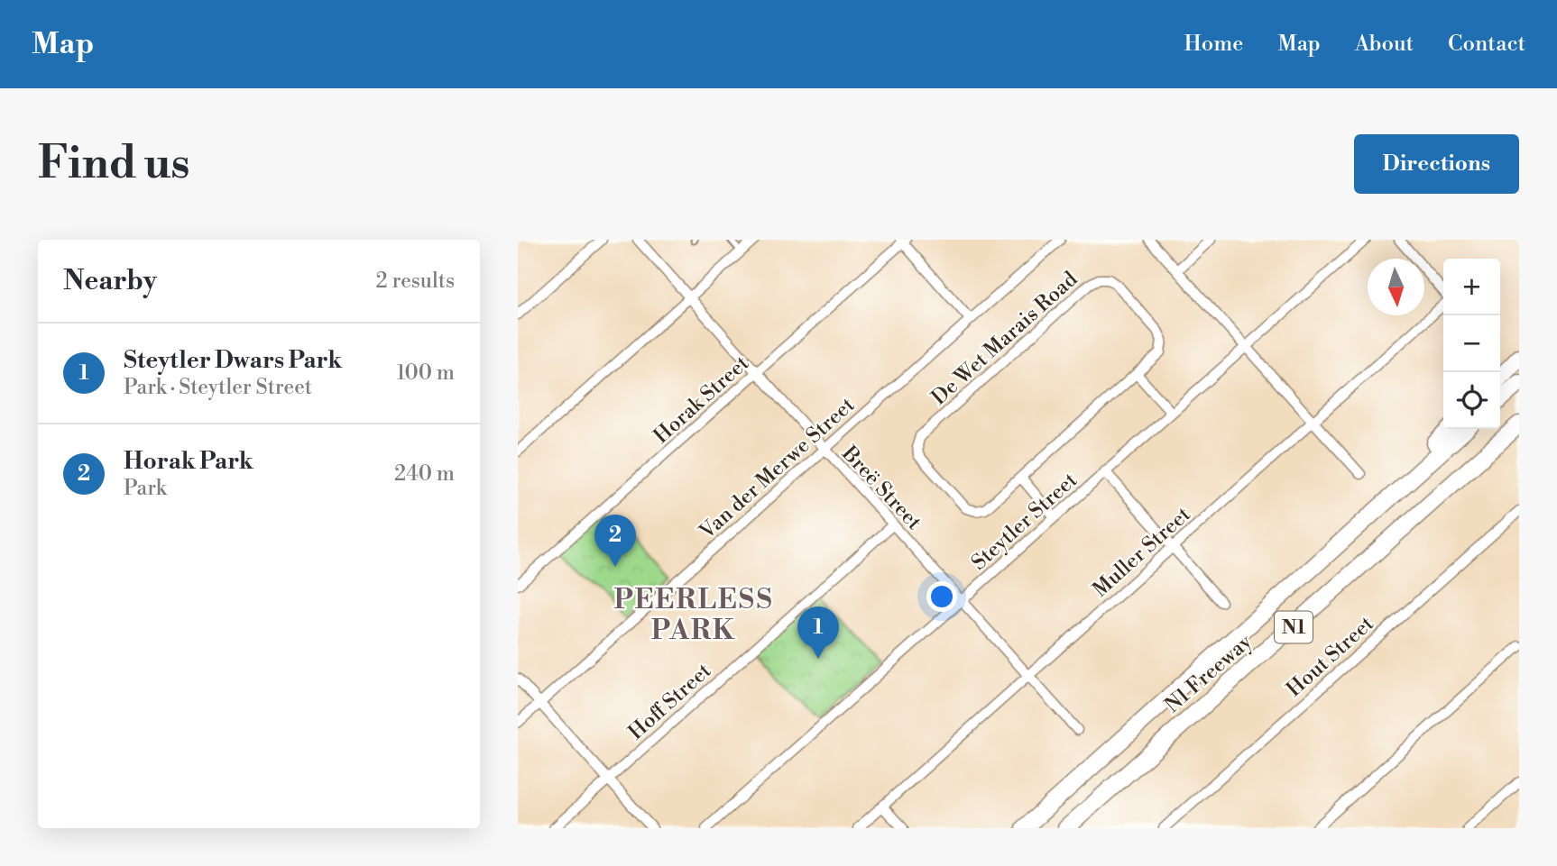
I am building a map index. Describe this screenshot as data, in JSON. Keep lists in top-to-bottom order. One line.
{"streets":{"highway":["N1","N1 Freeway"],"street":["De Wet Marais Road","Horak Street","Van der Merwe Street","Breë Street","Steytler Street","Muller Street","Hout Street","Hoff Street"]},"crossings":[["Horak Street","Breë Street"],["Van der Merwe Street","Breë Street"],["Breë Street","Steytler Street"],["Breë Street","Muller Street"],["Breë Street","Hoff Street"]],"districts":["PEERLESS PARK"],"north":"bottom","page":{"header":"Map","nav":["Home","Map","About","Contact"],"buttons":"Directions","title":"Find us","heading":["Nearby","2 results"],"map_buttons":["+","−"],"list":[{"mark":"1","name":"Steytler Dwars Park","note":"Park · Steytler Street","value":"100 m"},{"mark":"2","name":"Horak Park","note":"Park","value":"240 m"}],"pins":["2","1"]}}
